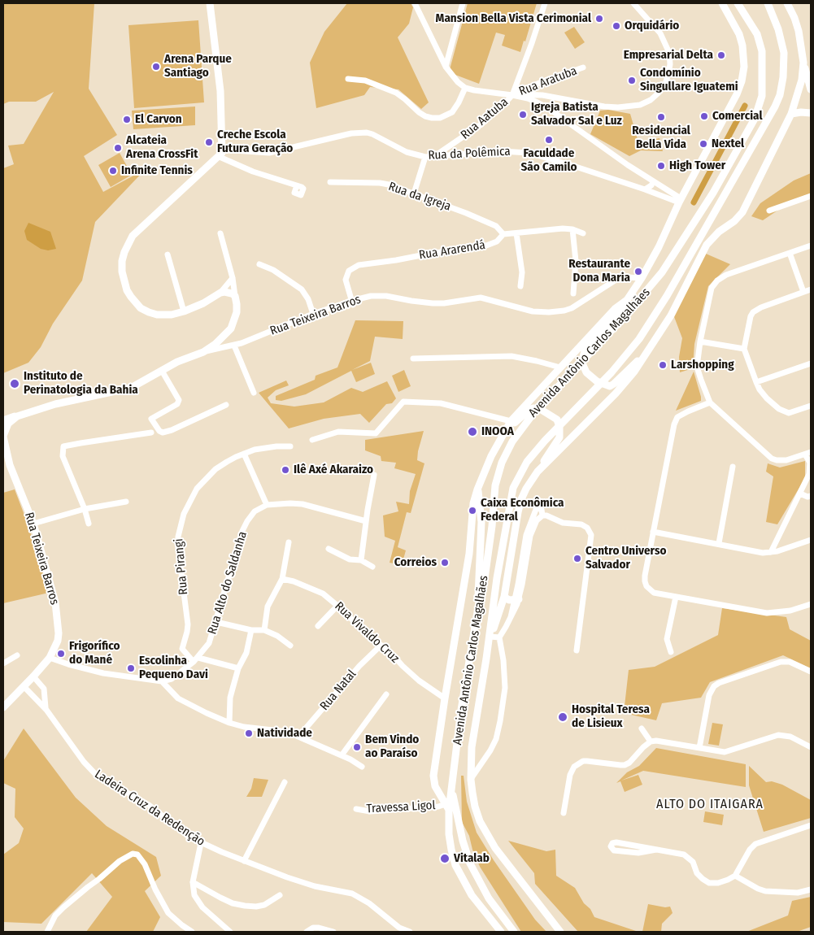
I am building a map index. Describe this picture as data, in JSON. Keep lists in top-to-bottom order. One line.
{"streets":{"main road":["Rua Teixeira Barros","Avenida Antônio Carlos Magalhães","Travessa Ligol"],"street":["Rua Aratuba","Rua Aatuba","Rua da Polêmica","Rua da Igreja","Rua Ararendá","Rua Pirangi","Rua Alto do Saldanha","Rua Vivaldo Cruz","Rua Natal","Ladeira Cruz da Redenção"]},"crossings":[["Rua Aratuba","Rua Aatuba"],["Rua Aatuba","Rua da Polêmica"],["Rua da Polêmica","Avenida Antônio Carlos Magalhães"],["Rua da Igreja","Rua Ararendá"],["Rua Ararendá","Rua Teixeira Barros"],["Rua Teixeira Barros","Avenida Antônio Carlos Magalhães"],["Rua Teixeira Barros","Ladeira Cruz da Redenção"],["Avenida Antônio Carlos Magalhães","Rua Vivaldo Cruz"],["Avenida Antônio Carlos Magalhães","Travessa Ligol"],["Rua Pirangi","Rua Alto do Saldanha"],["Rua Vivaldo Cruz","Rua Natal"]],"districts":["ALTO DO ITAIGARA"],"places":["Mansion Bella Vista Cerimonial","Orquidário","Empresarial Delta","Arena Parque Santiago","Condomínio Singullare Iguatemi","Igreja Batista Salvador Sal e Luz","Comercial","Residencial Bella Vida","El Carvon","Faculdade São Camilo","Creche Escola Futura Geração","Nextel","Alcateia Arena CrossFit","High Tower","Infinite Tennis","Restaurante Dona Maria","Larshopping","Instituto de Perinatologia da Bahia","INOOA","Ilê Axé Akaraizo","Caixa Econômica Federal","Centro Universo Salvador","Correios","Frigorífico do Mané","Escolinha Pequeno Davi","Hospital Teresa de Lisieux","Natividade","Bem Vindo ao Paraíso","Vitalab"]}
